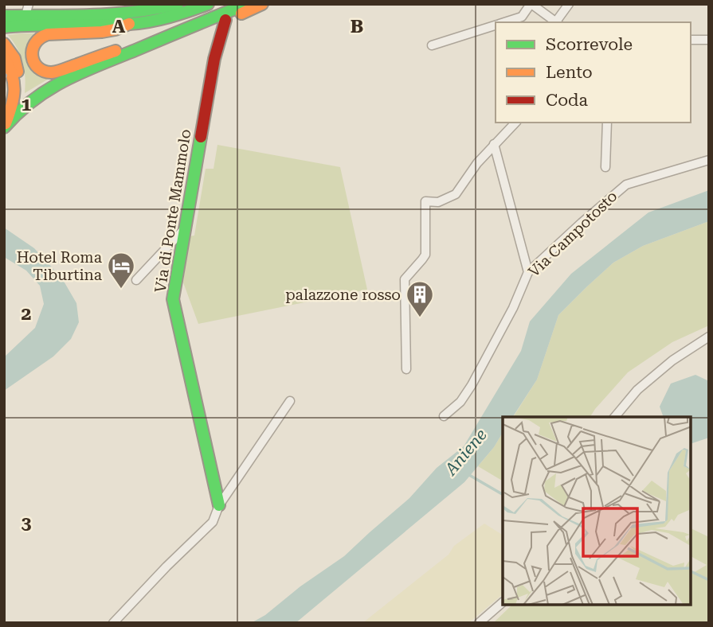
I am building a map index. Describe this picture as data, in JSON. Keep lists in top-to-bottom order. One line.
{"streets":{"main road":["Via di Ponte Mammolo"],"street":["Via Campotosto"]},"water":["Aniene"],"places":{"hotel":["Hotel Roma Tiburtina"],"building":["palazzone rosso"]},"legend":["Scorrevole","Lento","Coda"],"grid":{"columns":["A","B"],"rows":["1","2","3"]}}
